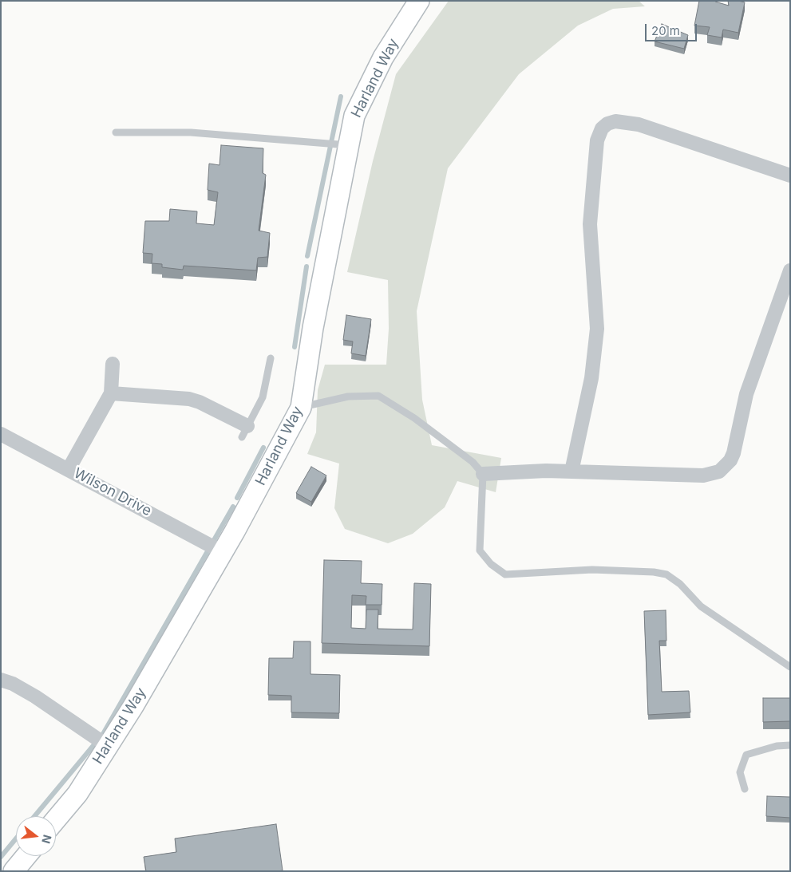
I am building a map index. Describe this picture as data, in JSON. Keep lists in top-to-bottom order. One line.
{"streets":{"main road":["Harland Way"],"street":["Wilson Drive"]},"crossings":[["Harland Way","Wilson Drive"]],"scale_bar":"20 m","north":"right"}
